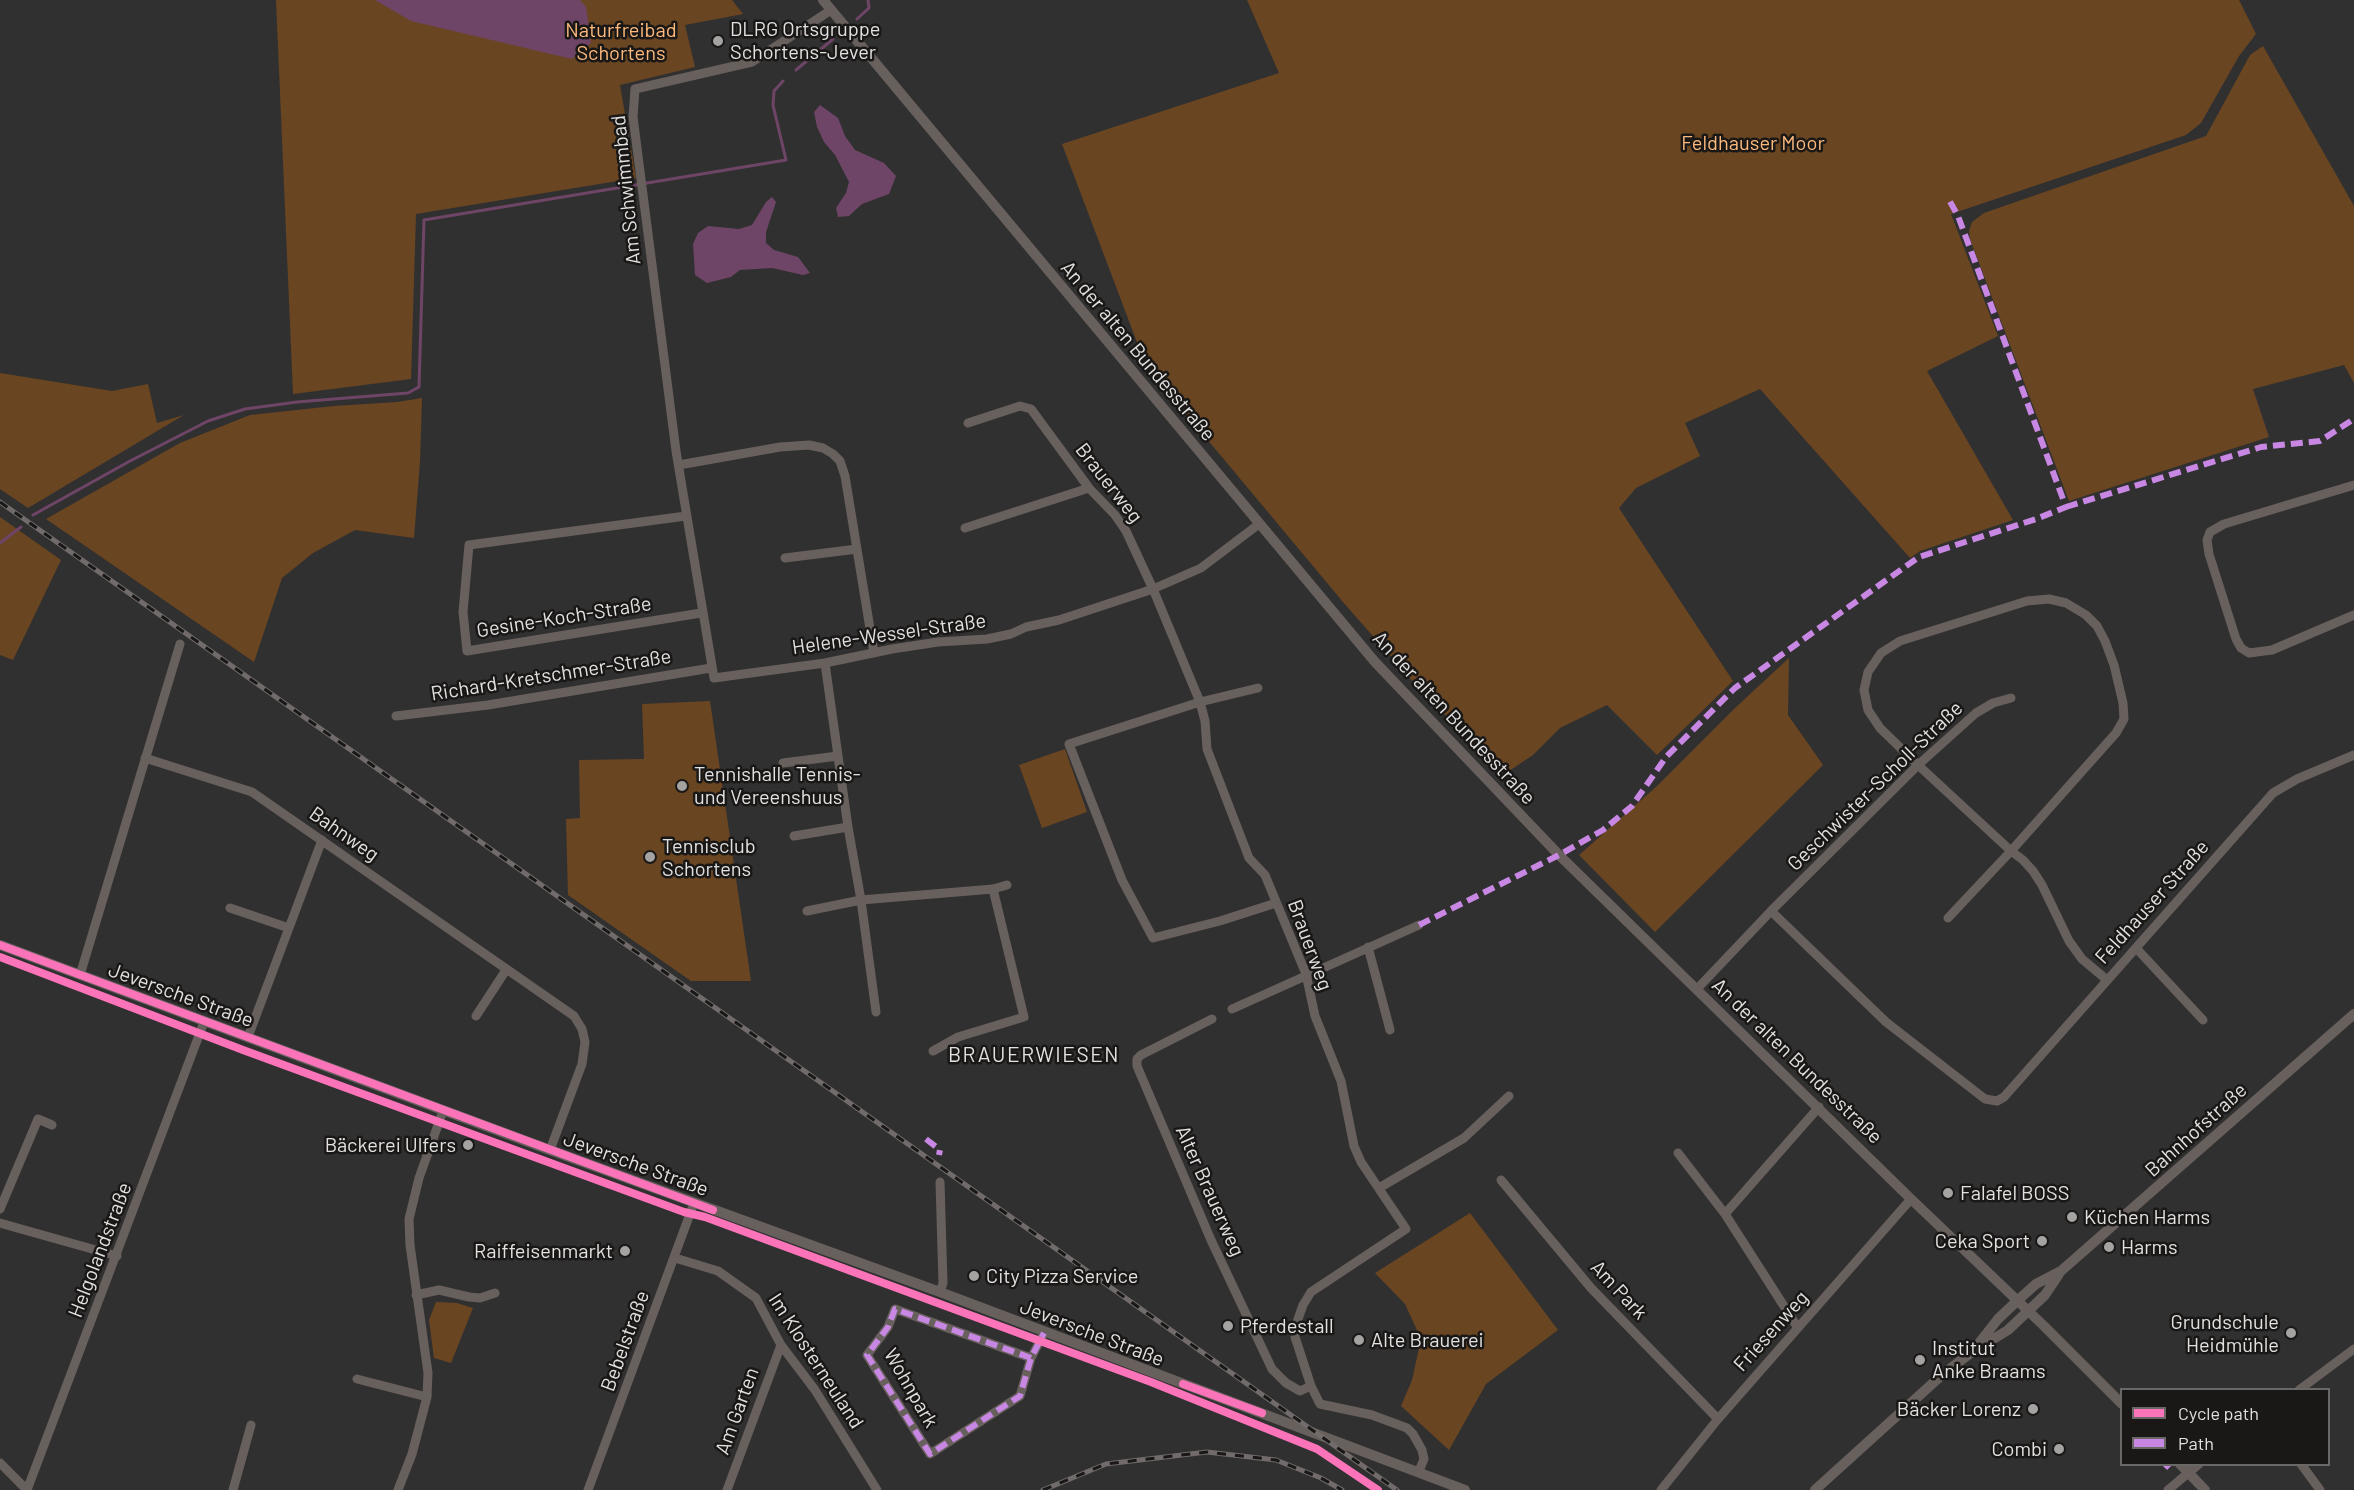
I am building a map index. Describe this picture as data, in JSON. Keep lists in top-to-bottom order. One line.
{"streets":{"street":["Am Schwimmbad","An der alten Bundesstraße","Brauerweg","Gesine-Koch-Straße","Helene-Wessel-Straße","Richard-Kretschmer-Straße","Geschwister-Scholl-Straße","Bahnweg","Feldhauser Straße","Jeversche Straße","Bahnhofstraße","Alter Brauerweg","Helgolandstraße","Am Park","Friesenweg","Bebelstraße","Im Klosterneuland","Wohnpark","Am Garten"]},"crossings":[["Am Schwimmbad","An der alten Bundesstraße"],["An der alten Bundesstraße","Helene-Wessel-Straße"],["An der alten Bundesstraße","Geschwister-Scholl-Straße"],["An der alten Bundesstraße","Bahnhofstraße"],["An der alten Bundesstraße","Friesenweg"],["Brauerweg","Helene-Wessel-Straße"],["Brauerweg","Jeversche Straße"],["Brauerweg","Alter Brauerweg"],["Helene-Wessel-Straße","Richard-Kretschmer-Straße"],["Geschwister-Scholl-Straße","Feldhauser Straße"],["Bahnweg","Jeversche Straße"],["Jeversche Straße","Helgolandstraße"],["Jeversche Straße","Bebelstraße"],["Jeversche Straße","Wohnpark"],["Am Park","Friesenweg"],["Bebelstraße","Im Klosterneuland"],["Im Klosterneuland","Am Garten"]],"districts":["BRAUERWIESEN"],"parks":["Naturfreibad Schortens","Feldhauser Moor"],"places":["DLRG Ortsgruppe Schortens-Jever","Tennishalle Tennis- und Vereenshuus","Tennisclub Schortens","Bäckerei Ulfers","Falafel BOSS","Küchen Harms","Ceka Sport","Harms","Raiffeisenmarkt","City Pizza Service","Pferdestall","Grundschule Heidmühle","Alte Brauerei","Institut Anke Braams","Bäcker Lorenz","Combi"],"legend":["Cycle path","Path"]}
